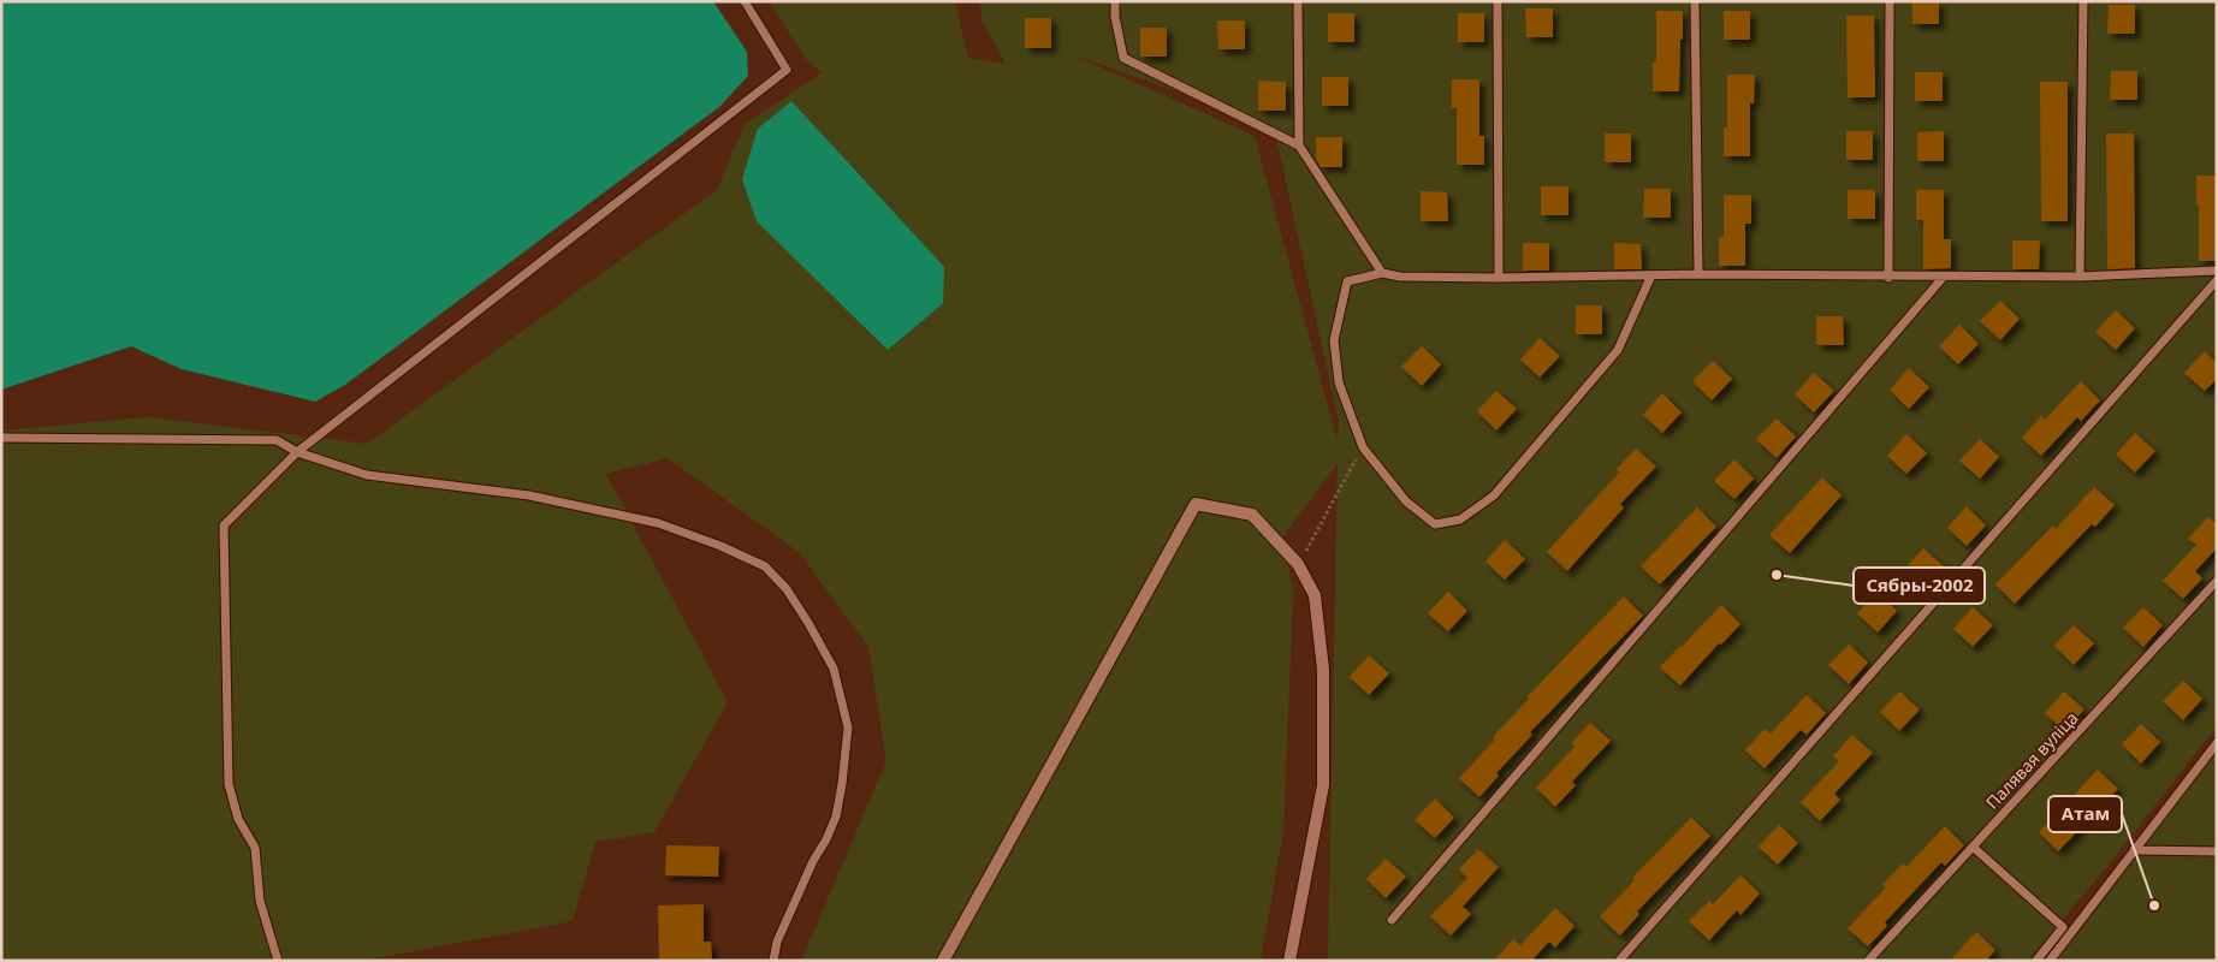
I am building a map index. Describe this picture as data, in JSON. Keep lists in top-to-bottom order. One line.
{"streets":{"lane":["Палявая вуліца"]},"places":["Сябры-2002","Атам"]}
